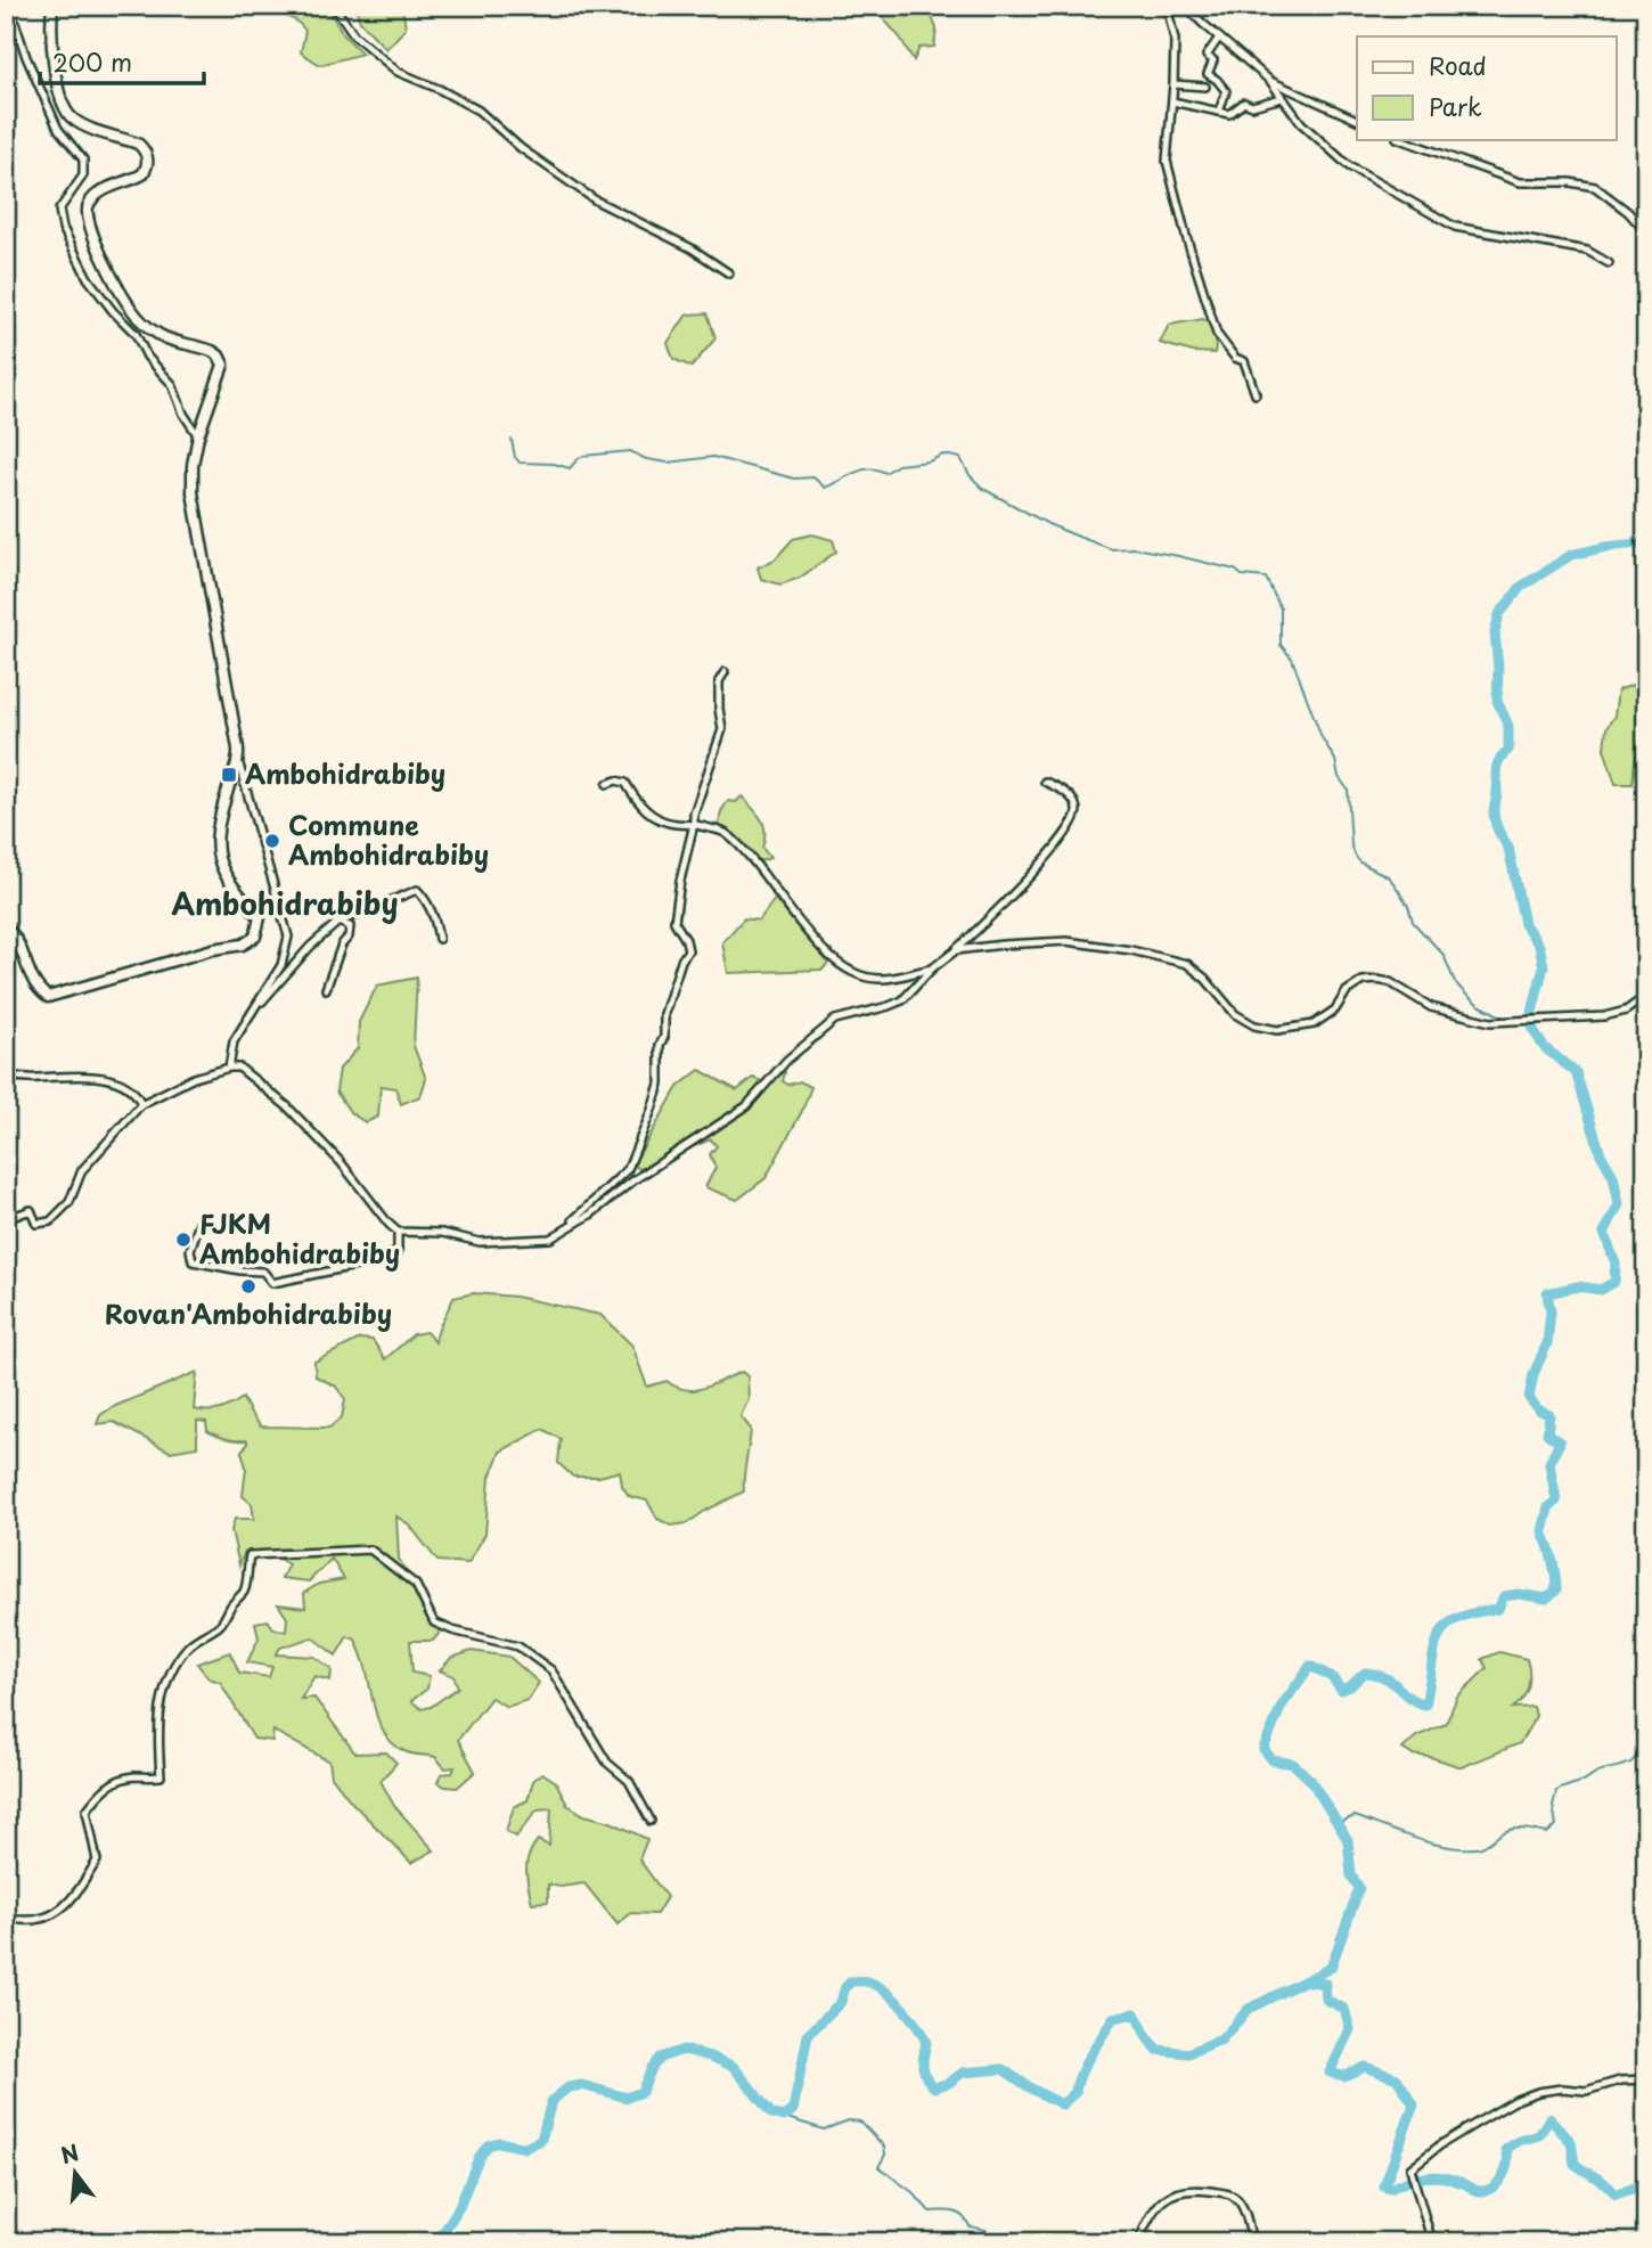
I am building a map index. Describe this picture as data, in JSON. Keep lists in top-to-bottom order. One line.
{"districts":["Ambohidrabiby"],"places":{"transit":["Ambohidrabiby"],"other":["Commune Ambohidrabiby","FJKM Ambohidrabiby","Rovan'Ambohidrabiby"]},"legend":["Road","Park"],"scale_bar":"200 m","north":"top"}
